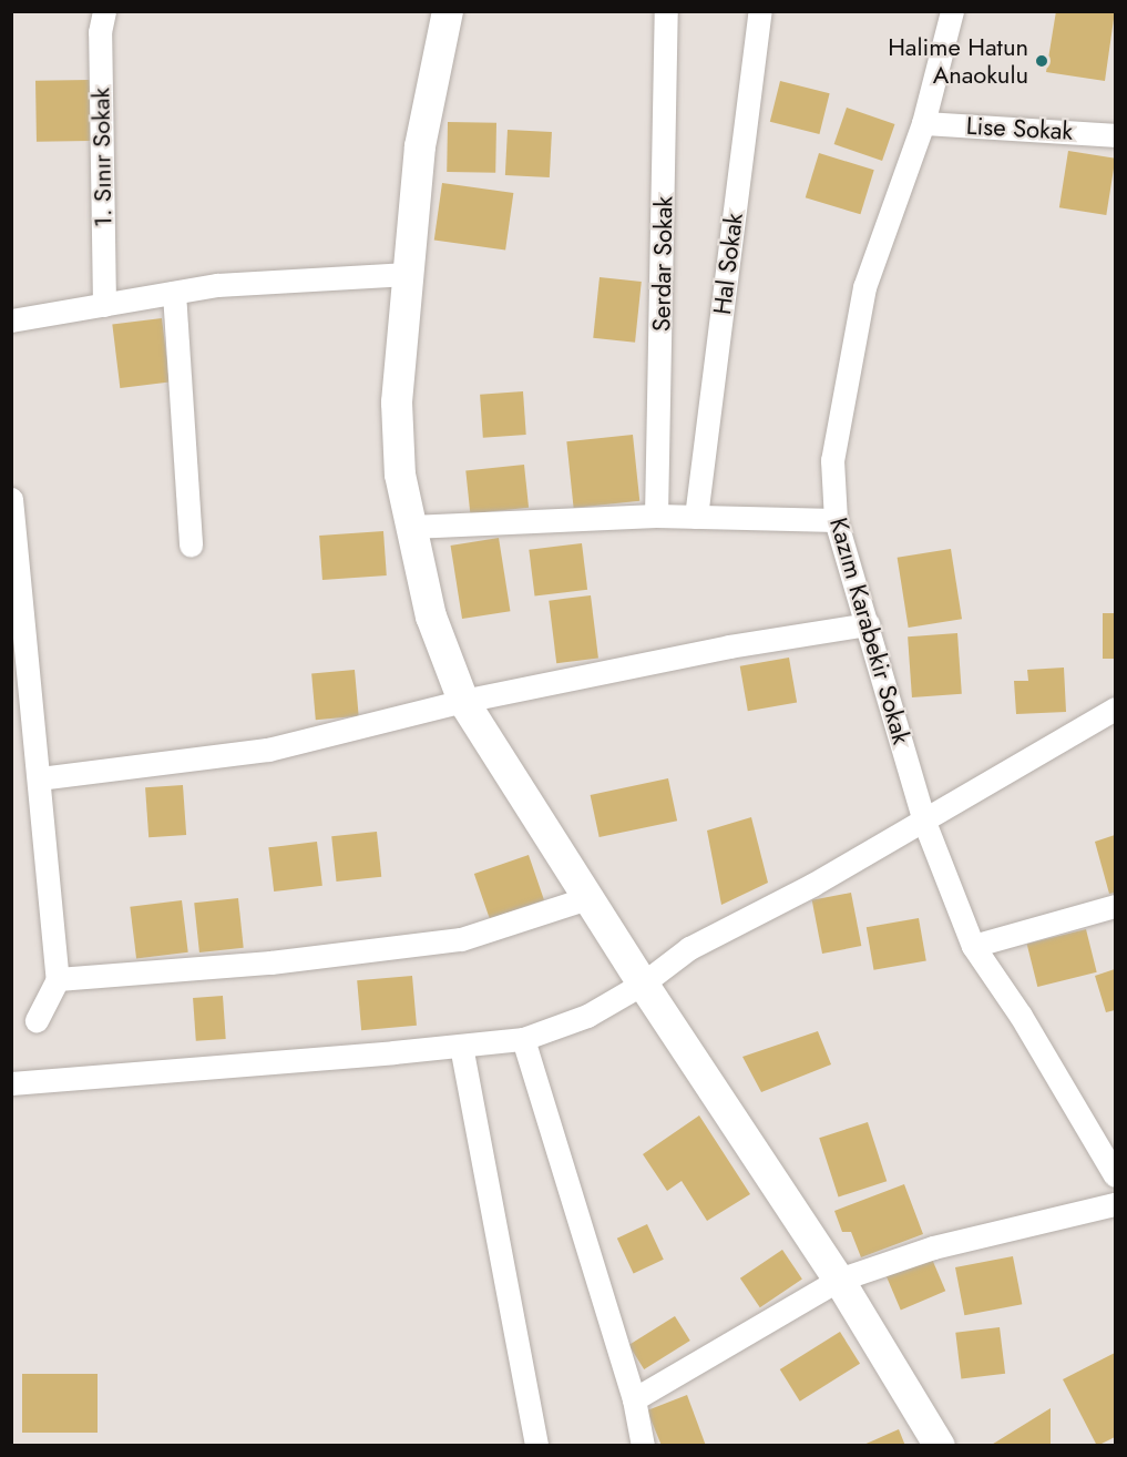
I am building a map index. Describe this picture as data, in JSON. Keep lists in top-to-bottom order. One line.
{"streets":{"street":["Lise Sokak","1. Sınır Sokak","Serdar Sokak","Hal Sokak","Kazım Karabekir Sokak"]},"crossings":[["Lise Sokak","Kazım Karabekir Sokak"]],"places":["Halime Hatun Anaokulu"]}
